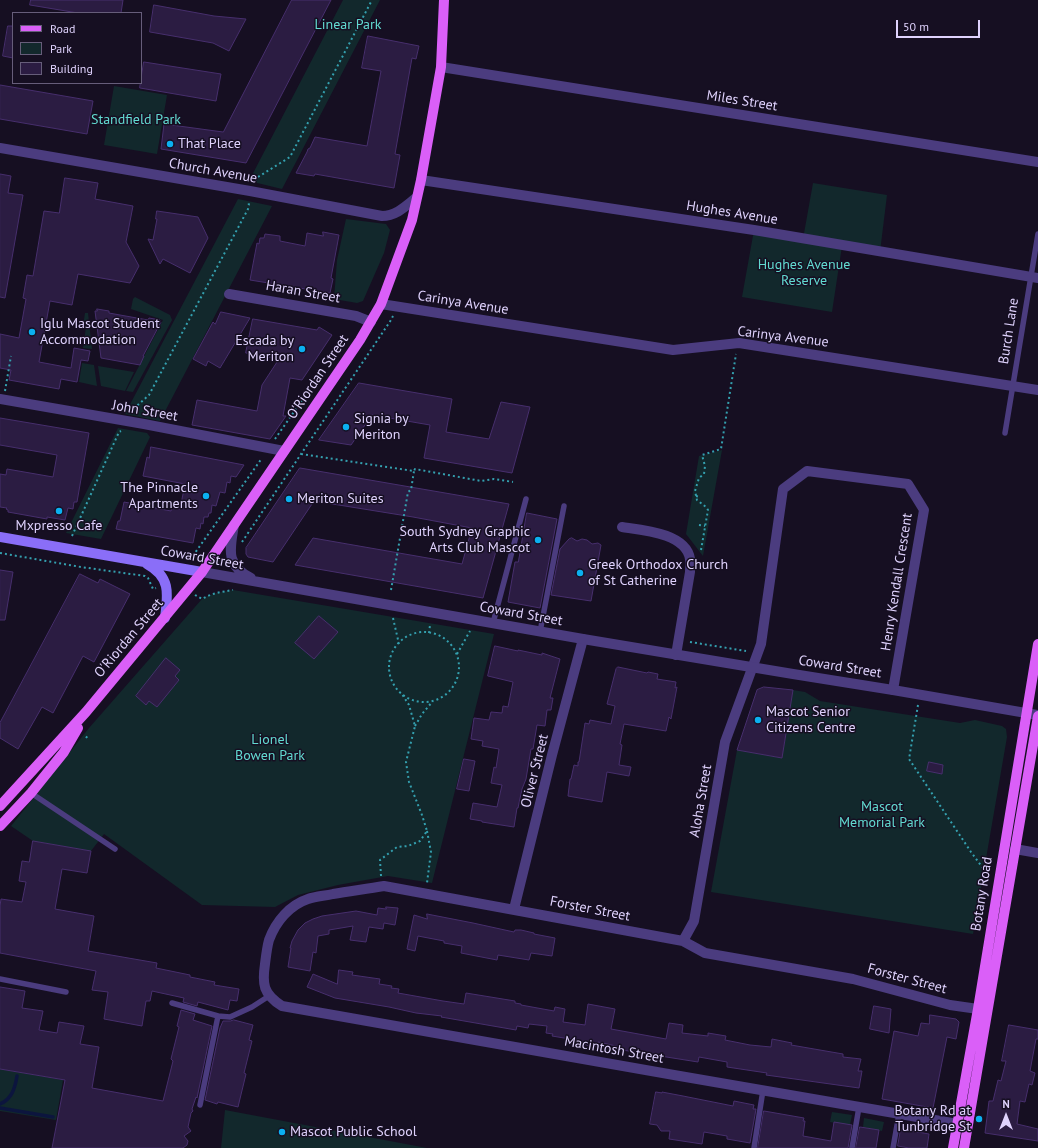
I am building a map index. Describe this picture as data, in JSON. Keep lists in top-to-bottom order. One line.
{"streets":{"main road":["O'Riordan Street","Coward Street","Botany Road"],"street":["Miles Street","Church Avenue","Hughes Avenue","Haran Street","Carinya Avenue","John Street","Henry Kendall Crescent","Oliver Street","Aloha Street","Forster Street","Macintosh Street"],"lane":["Burch Lane"]},"crossings":[["Miles Street","O'Riordan Street"],["Church Avenue","O'Riordan Street"],["Hughes Avenue","Burch Lane"],["Hughes Avenue","O'Riordan Street"],["Haran Street","O'Riordan Street"],["Carinya Avenue","Burch Lane"],["Carinya Avenue","O'Riordan Street"],["O'Riordan Street","John Street"],["O'Riordan Street","Coward Street"],["Coward Street","Henry Kendall Crescent"],["Coward Street","Oliver Street"],["Coward Street","Aloha Street"],["Coward Street","Botany Road"],["Henry Kendall Crescent","Aloha Street"],["Oliver Street","Forster Street"],["Aloha Street","Forster Street"],["Botany Road","Forster Street"],["Botany Road","Macintosh Street"],["Forster Street","Macintosh Street"]],"parks":["Linear Park","Standfield Park","Hughes Avenue Reserve","Lionel Bowen Park","Mascot Memorial Park"],"places":["That Place","Iglu Mascot Student Accommodation","Escada by Meriton","Signia by Meriton","The Pinnacle Apartments","Meriton Suites","Mxpresso Cafe","South Sydney Graphic Arts Club Mascot","Greek Orthodox Church of St Catherine","Mascot Senior Citizens Centre","Botany Rd at Tunbridge St","Mascot Public School"],"legend":["Road","Park","Building"],"scale_bar":"50 m","north":"top"}
